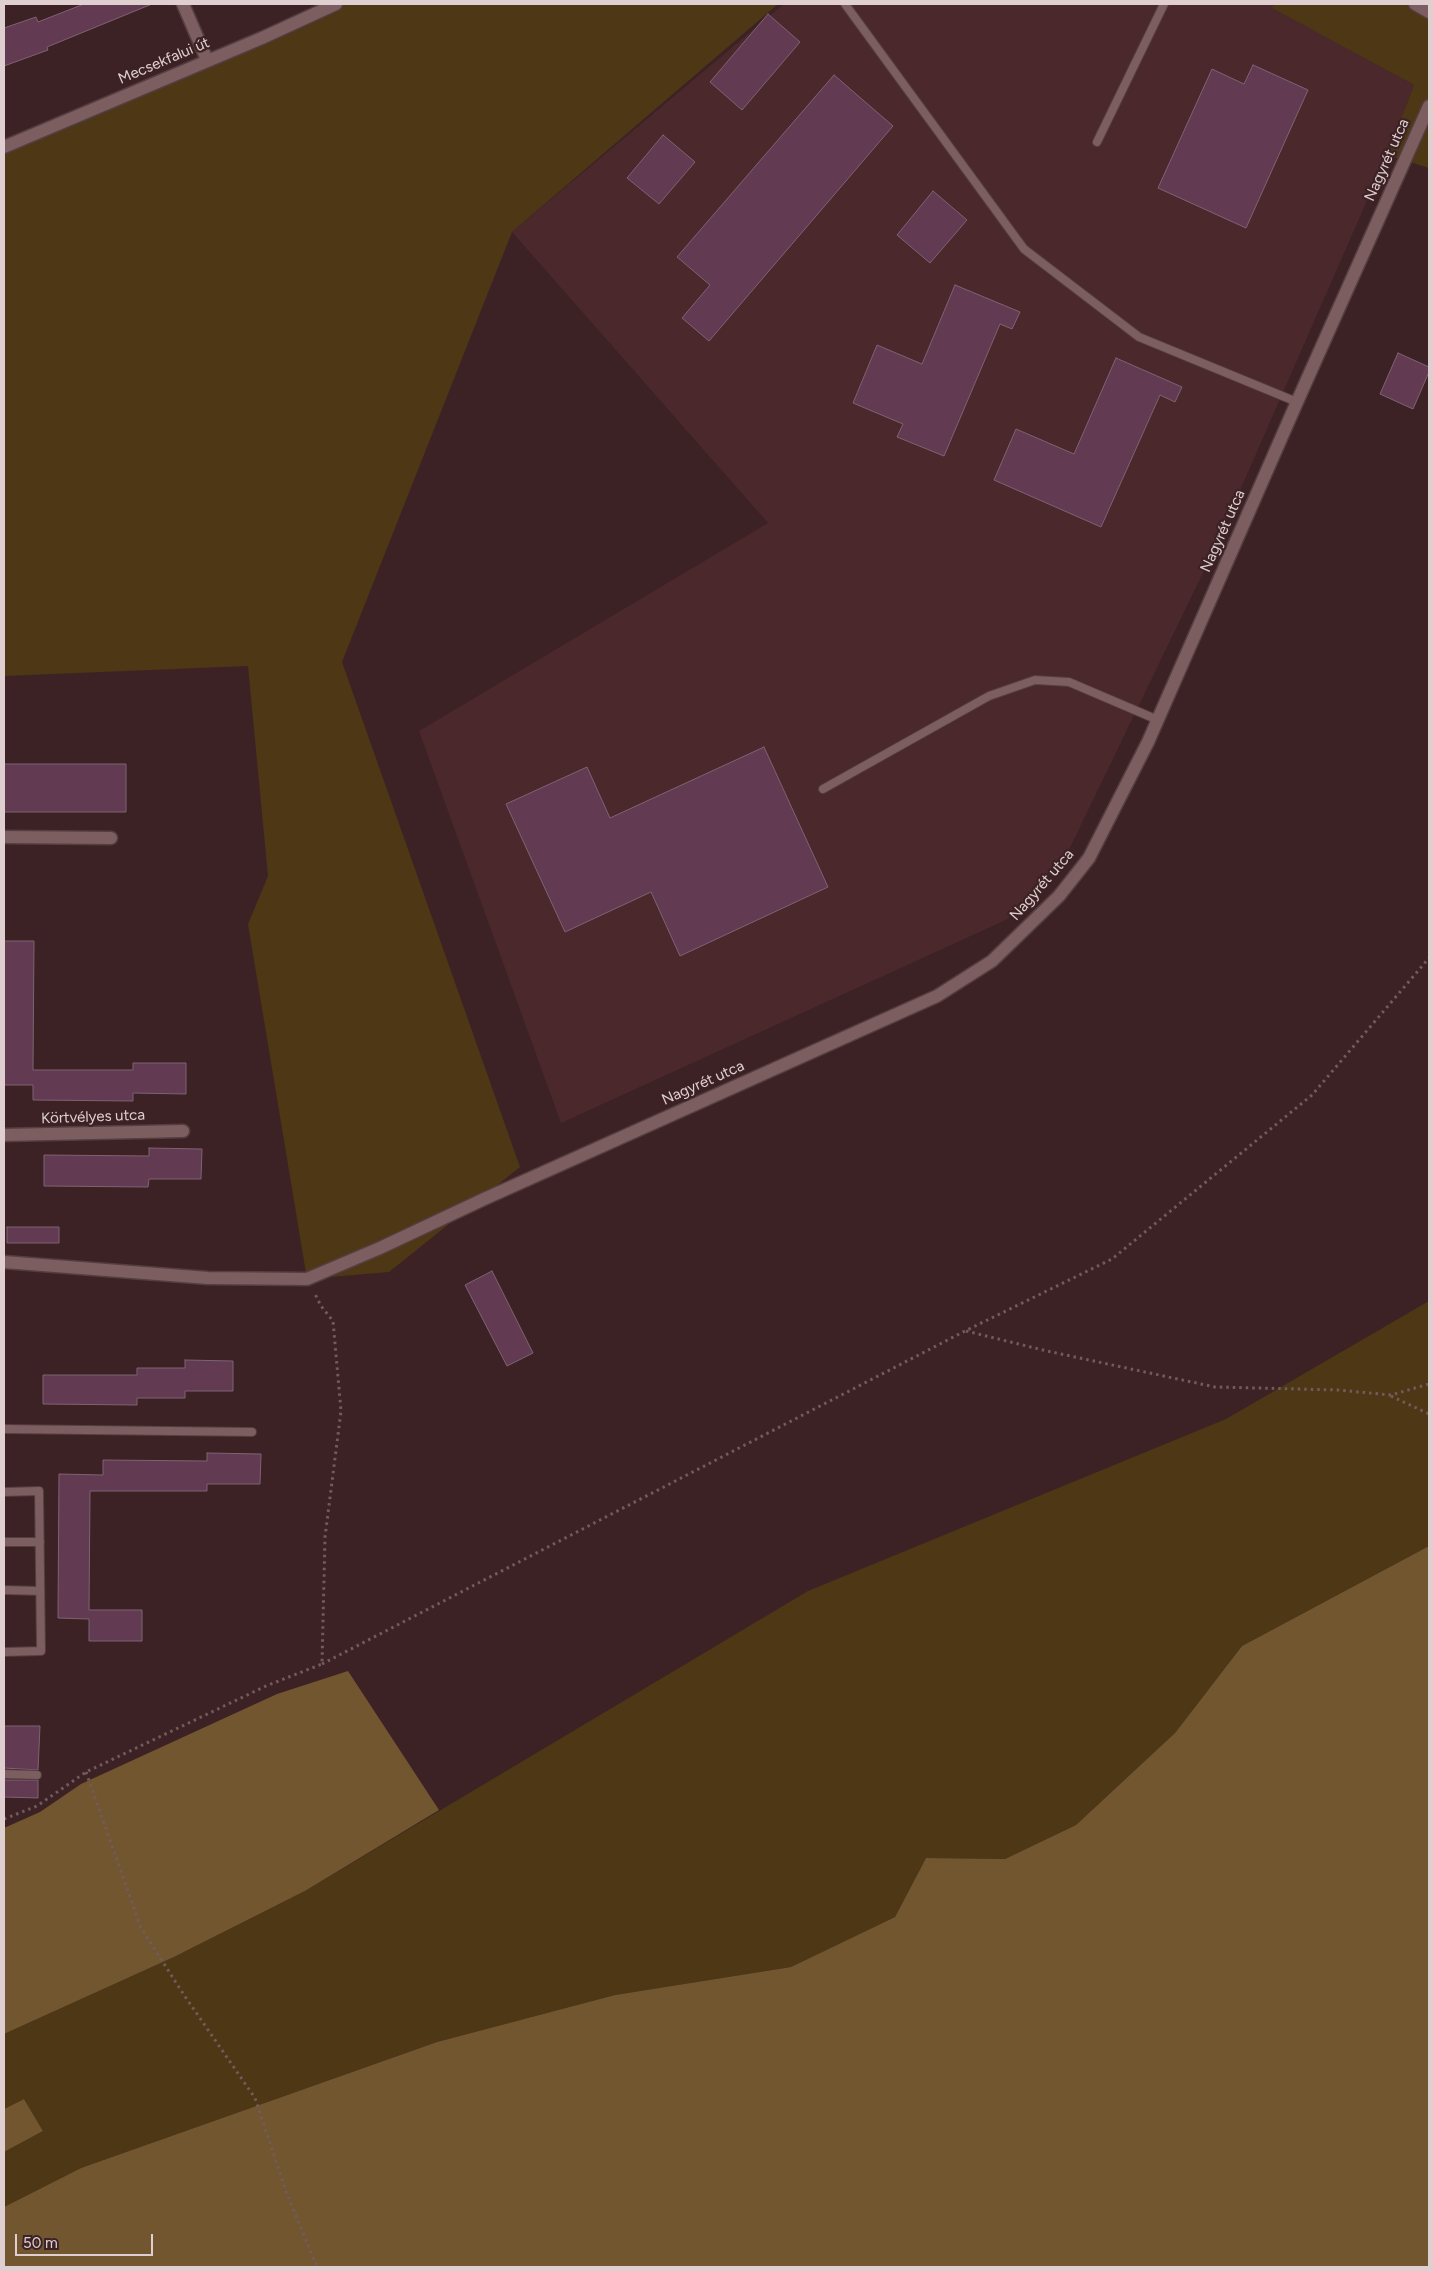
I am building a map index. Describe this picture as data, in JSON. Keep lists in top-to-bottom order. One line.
{"streets":{"street":["Mecsekfalui út","Nagyrét utca","Körtvélyes utca"]},"scale_bar":"50 m"}
